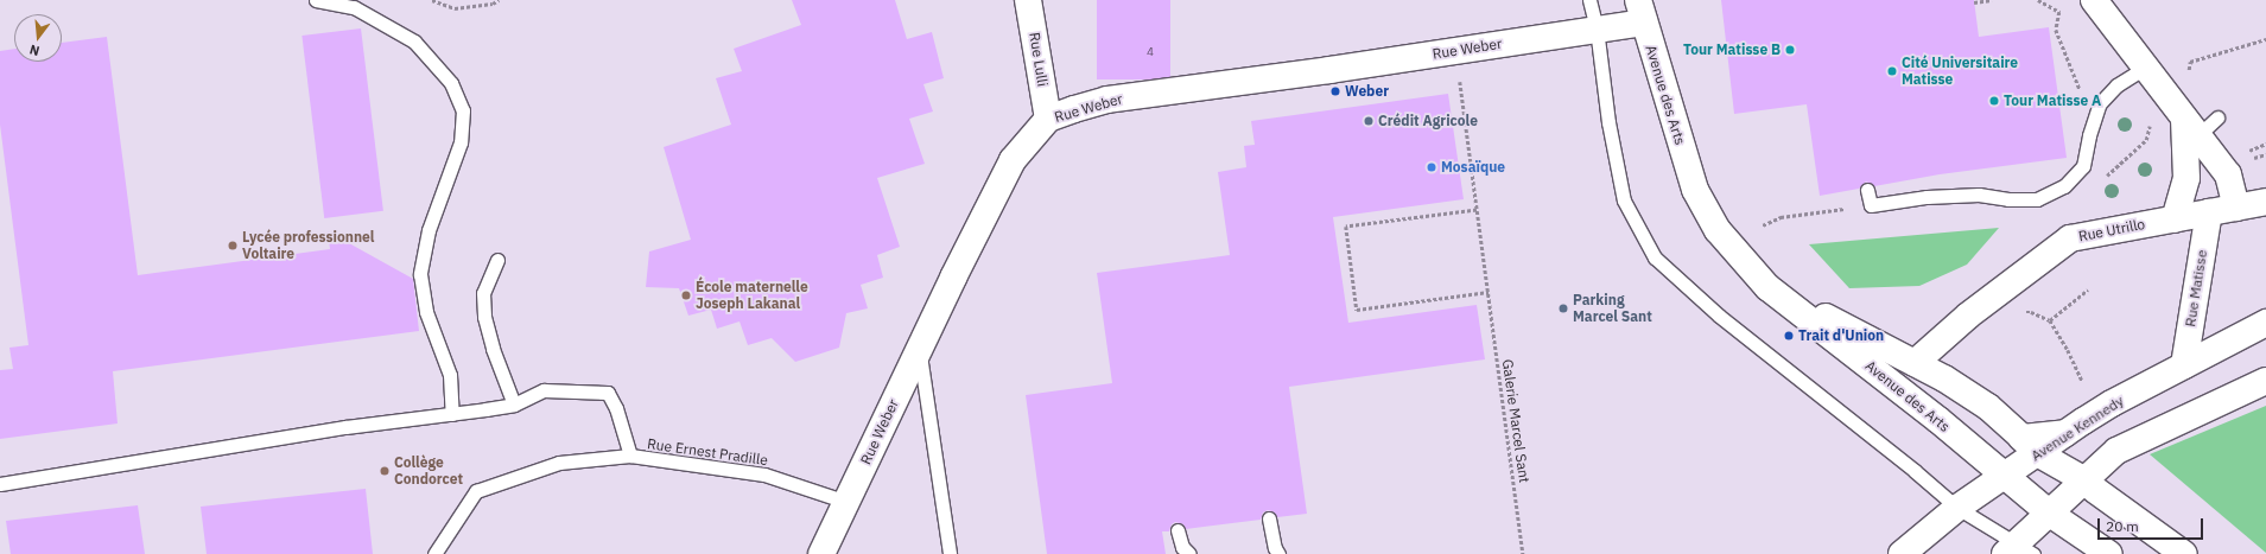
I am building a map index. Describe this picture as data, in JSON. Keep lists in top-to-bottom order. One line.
{"streets":{"street":["Rue Weber","Rue Lulli","Avenue des Arts","Rue Utrillo","Rue Matisse","Avenue Kennedy"],"lane":["Rue Ernest Pradille"],"path":["Galerie Marcel Sant"]},"crossings":[["Rue Weber","Rue Lulli"],["Rue Weber","Avenue des Arts"],["Rue Weber","Galerie Marcel Sant"],["Rue Weber","Rue Ernest Pradille"],["Avenue des Arts","Avenue Kennedy"],["Rue Utrillo","Rue Matisse"],["Rue Matisse","Avenue Kennedy"]],"places":["Tour Matisse B","Cité Universitaire Matisse","Weber","Tour Matisse A","Crédit Agricole","Mosaïque","Lycée professionnel Voltaire","École maternelle Joseph Lakanal","Parking Marcel Sant","Trait d'Union","Collège Condorcet"],"house_numbers":["4"],"scale_bar":"20 m","north":"bottom"}
